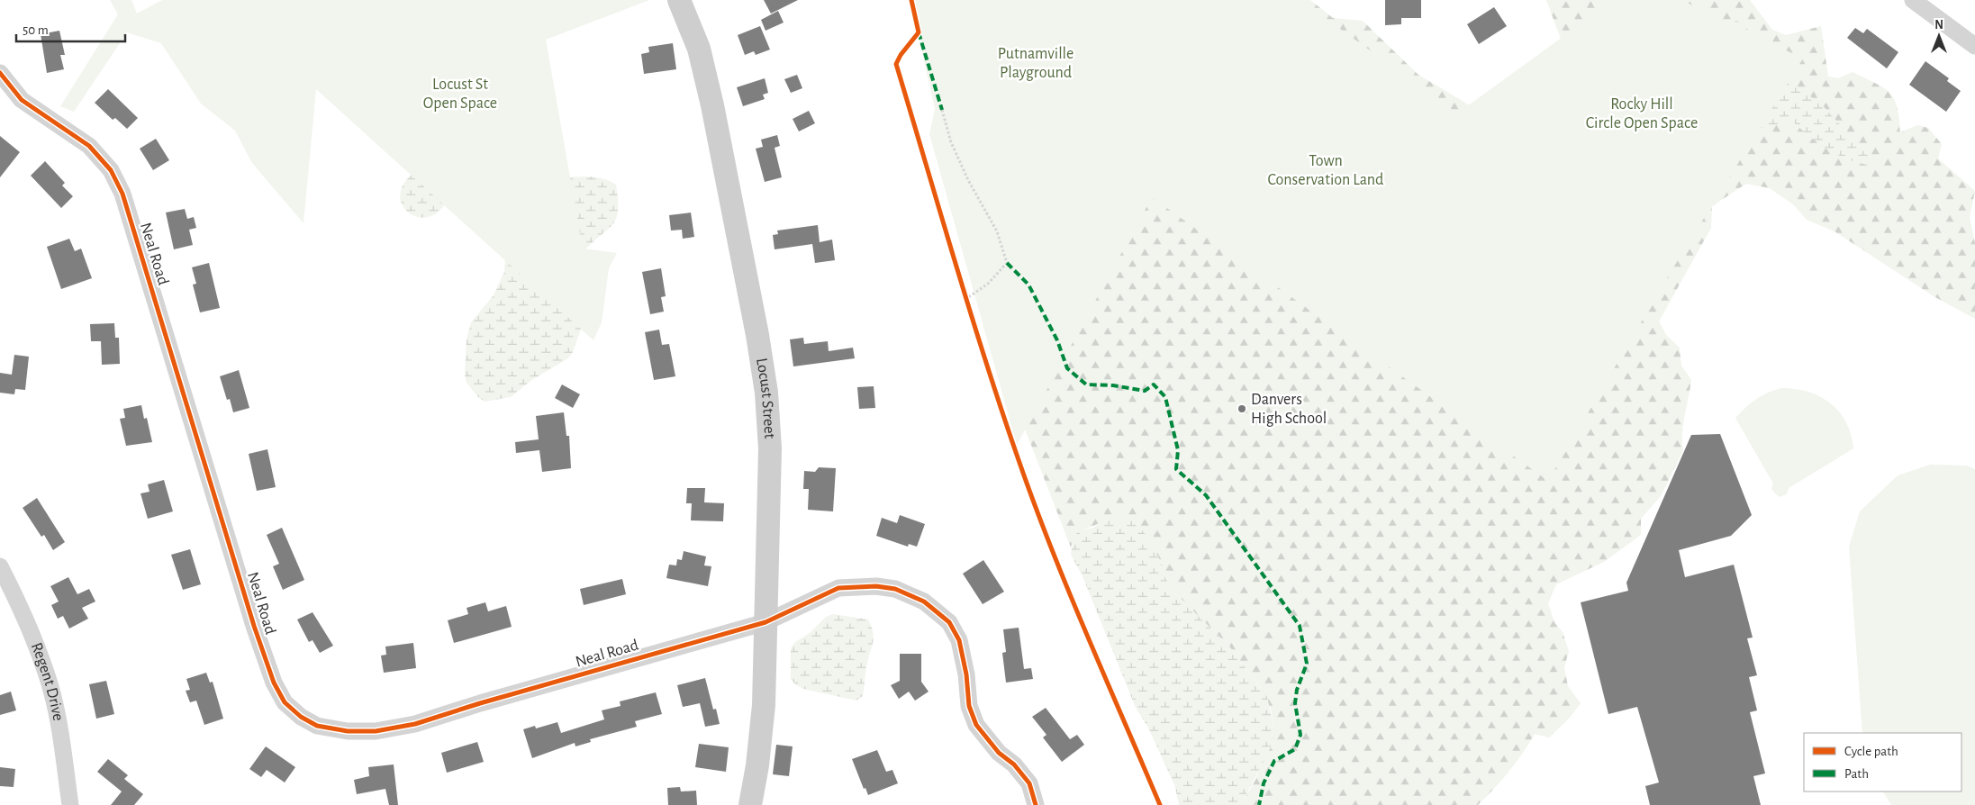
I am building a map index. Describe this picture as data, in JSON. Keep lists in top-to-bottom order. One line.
{"streets":{"main road":["Locust Street"],"street":["Neal Road","Regent Drive"]},"crossings":[["Neal Road","Locust Street"]],"parks":["Putnamville Playground","Locust St Open Space","Rocky Hill Circle Open Space","Town Conservation Land"],"places":["Danvers High School"],"legend":["Cycle path","Path"],"scale_bar":"50 m","north":"top"}
